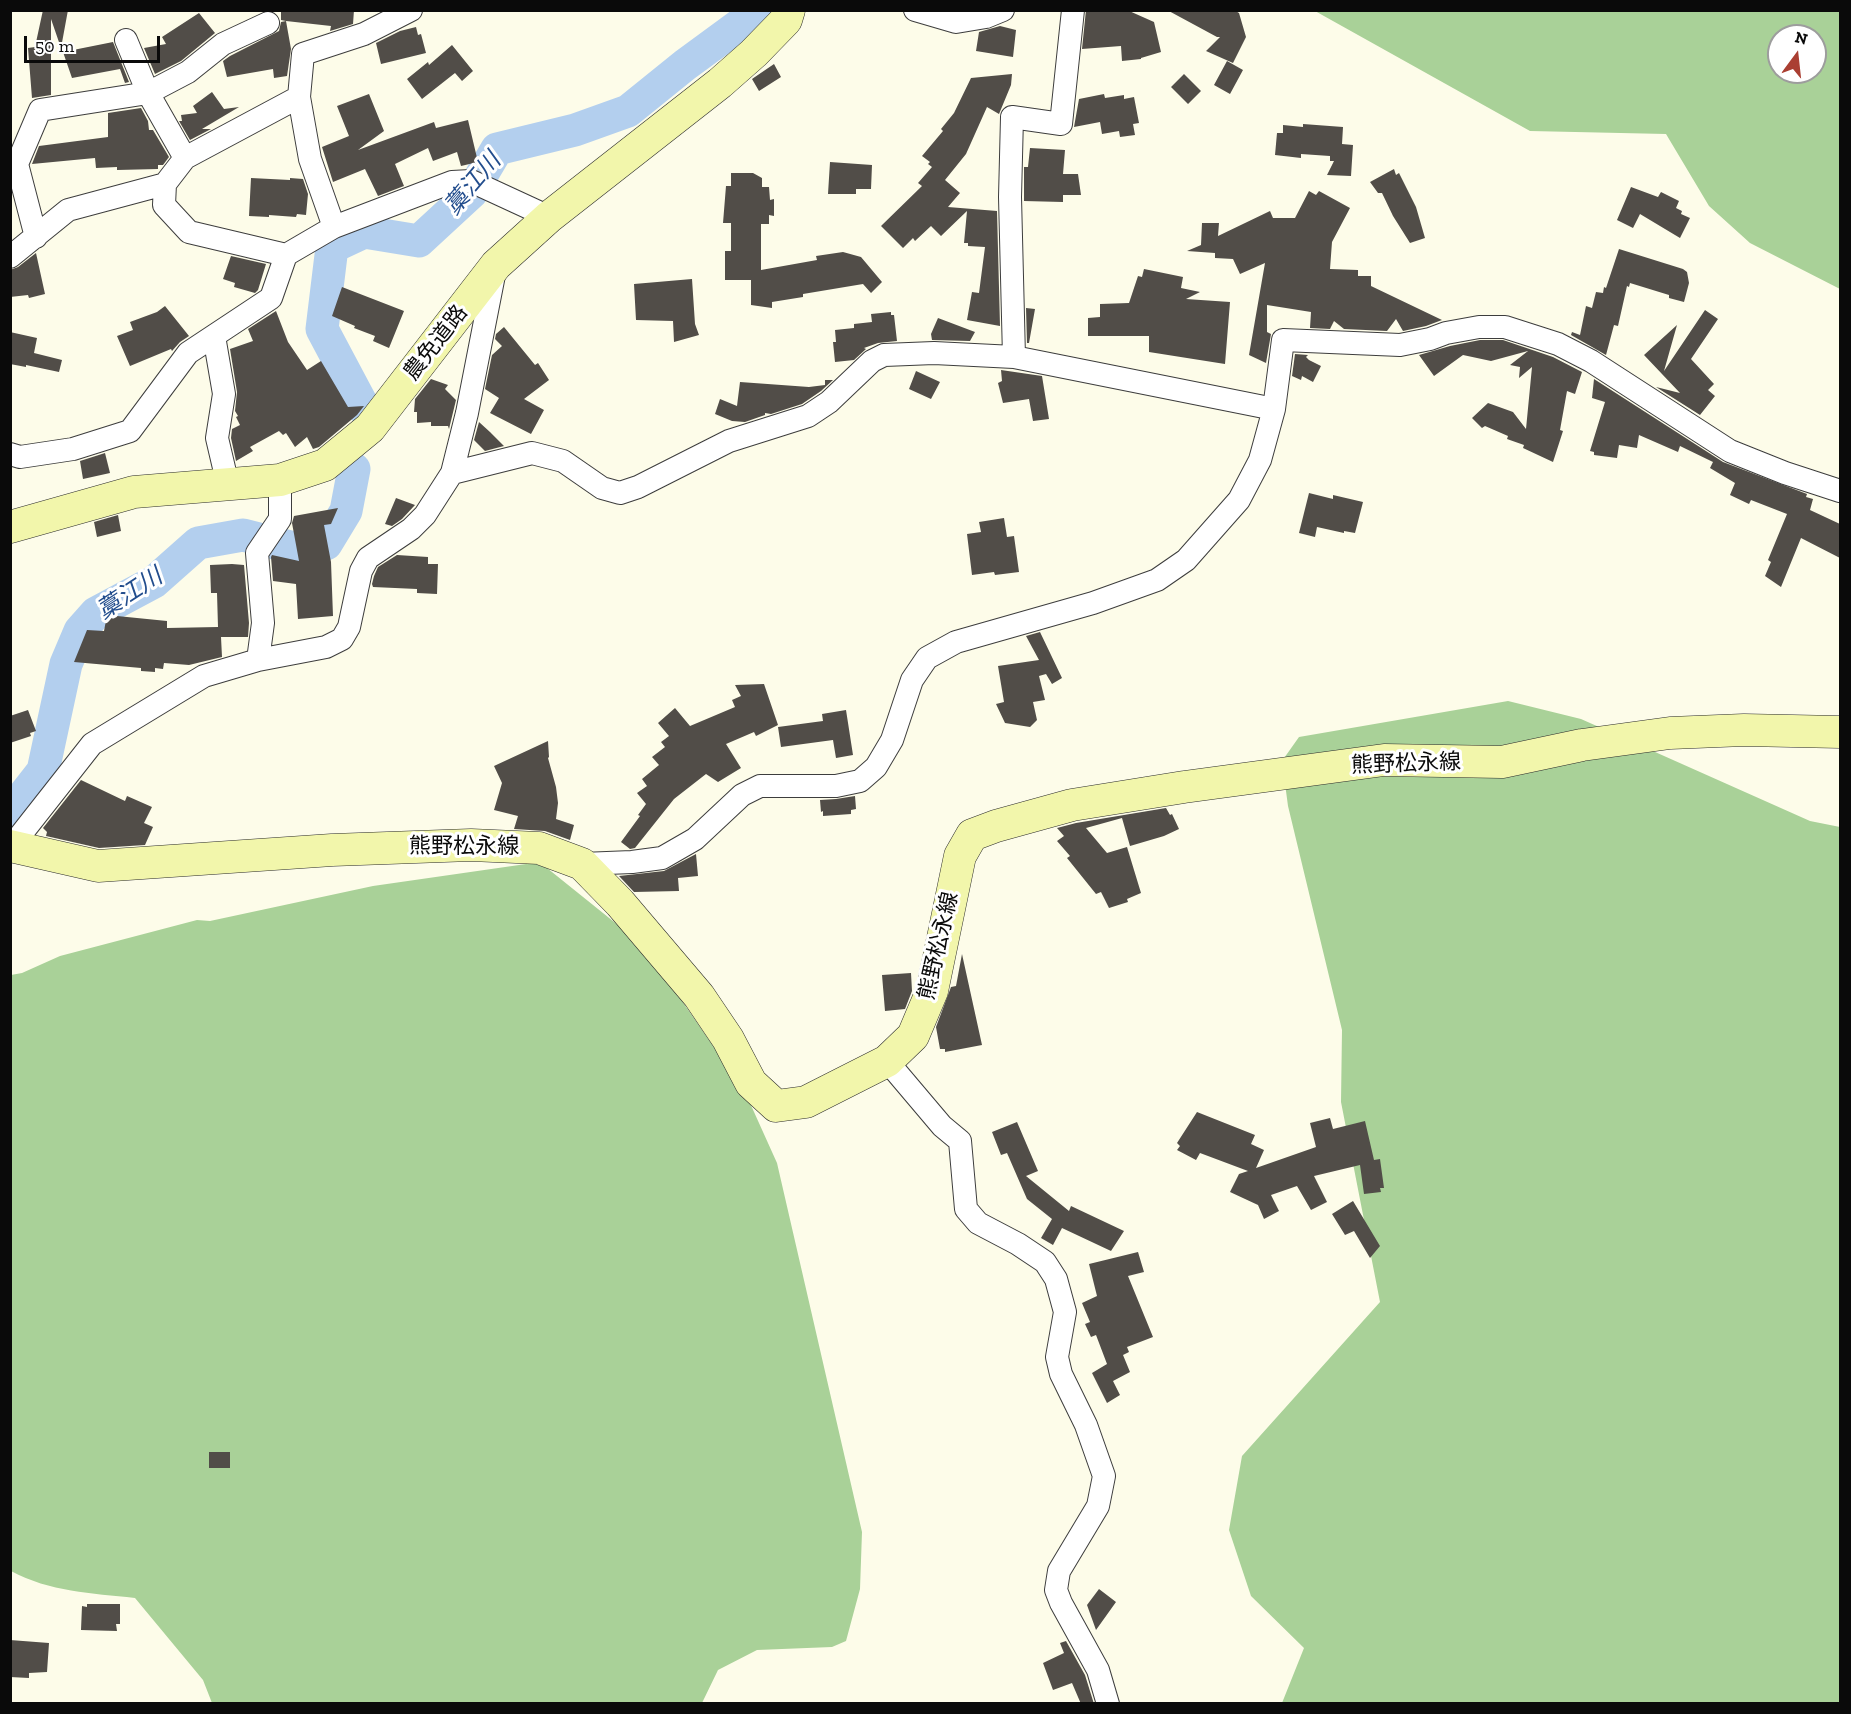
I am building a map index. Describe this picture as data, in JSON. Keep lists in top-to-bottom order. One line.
{"streets":{"main road":["農免道路","熊野松永線"]},"water":["藁江川"],"scale_bar":"50 m","north":"top"}
